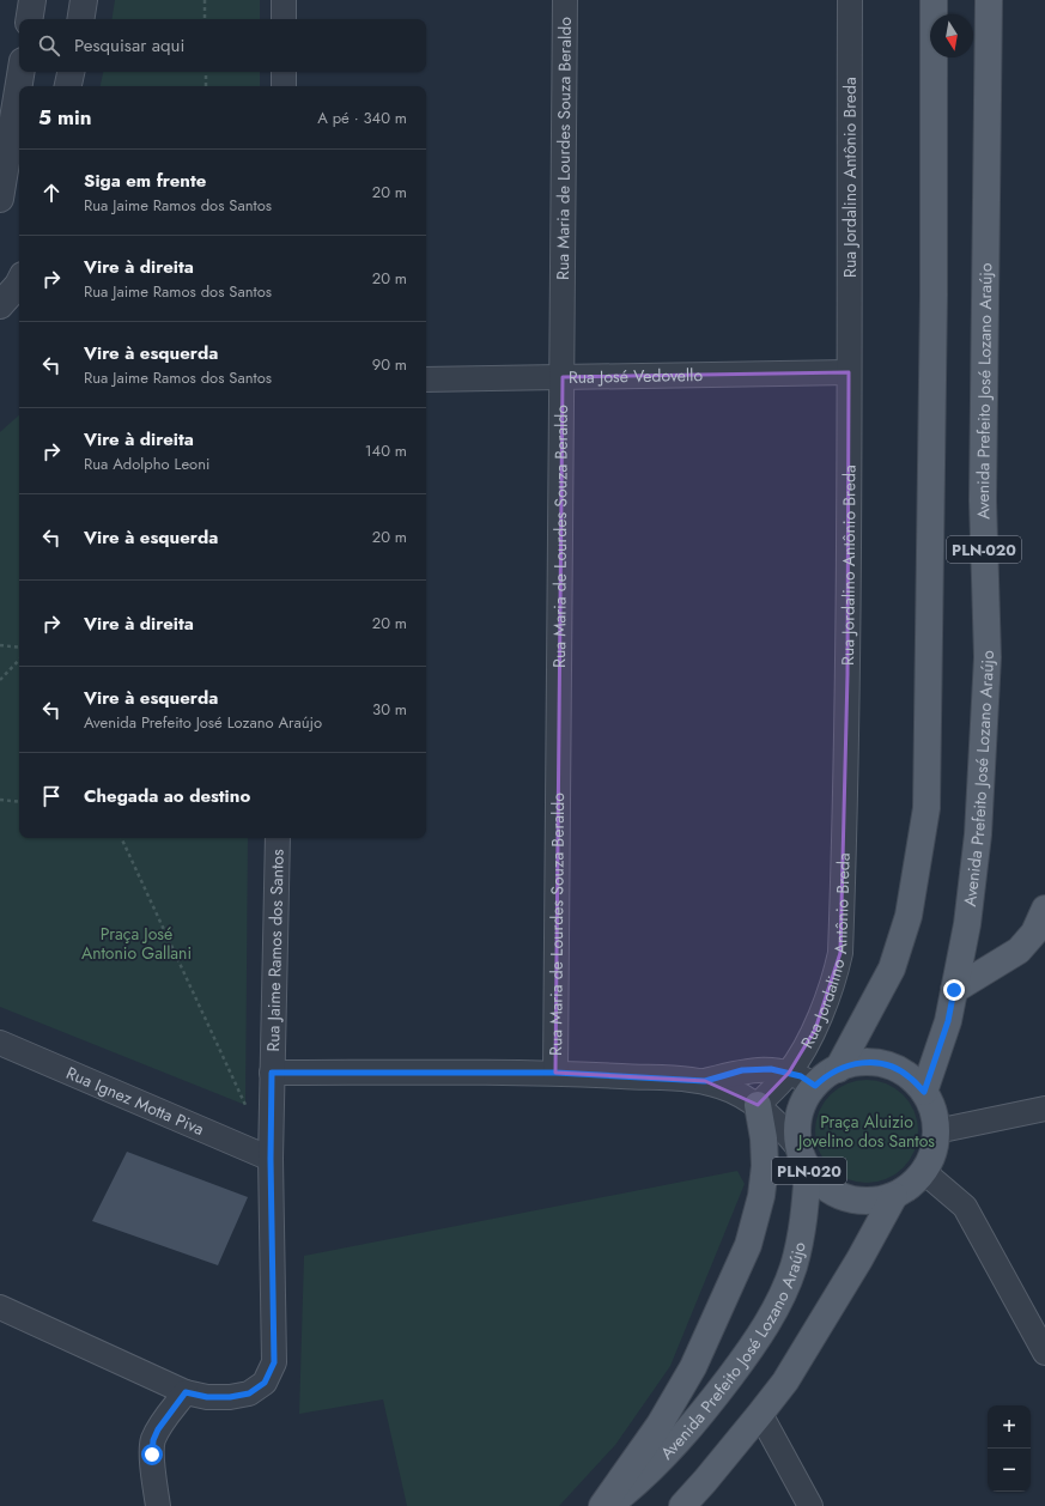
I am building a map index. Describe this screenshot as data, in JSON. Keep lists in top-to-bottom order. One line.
{"streets":{"main road":["Avenida Prefeito José Lozano Araújo","PLN-020"],"street":["Rua Maria de Lourdes Souza Beraldo","Rua Jordalino Antônio Breda","Rua José Vedovello","Rua Jaime Ramos dos Santos","Rua Ignez Motta Piva"]},"crossings":[["Rua Maria de Lourdes Souza Beraldo","Rua José Vedovello"],["Rua Jordalino Antônio Breda","Rua José Vedovello"],["Avenida Prefeito José Lozano Araújo","PLN-020"],["Rua Jaime Ramos dos Santos","Rua Ignez Motta Piva"]],"parks":["Praça José Antonio Gallani","Praça Aluizio Jovelino dos Santos"],"north":"bottom","page":{"search":"Pesquisar aqui","heading":["5 min","A pé · 340 m"],"list":[["Siga em frente","Rua Jaime Ramos dos Santos","20 m"],["Vire à direita","Rua Jaime Ramos dos Santos","20 m"],["Vire à esquerda","Rua Jaime Ramos dos Santos","90 m"],["Vire à direita","Rua Adolpho Leoni","140 m"],["Vire à esquerda","20 m"],["Vire à direita","20 m"],["Vire à esquerda","Avenida Prefeito José Lozano Araújo","30 m"],"Chegada ao destino"],"map_buttons":["+","−"]}}
